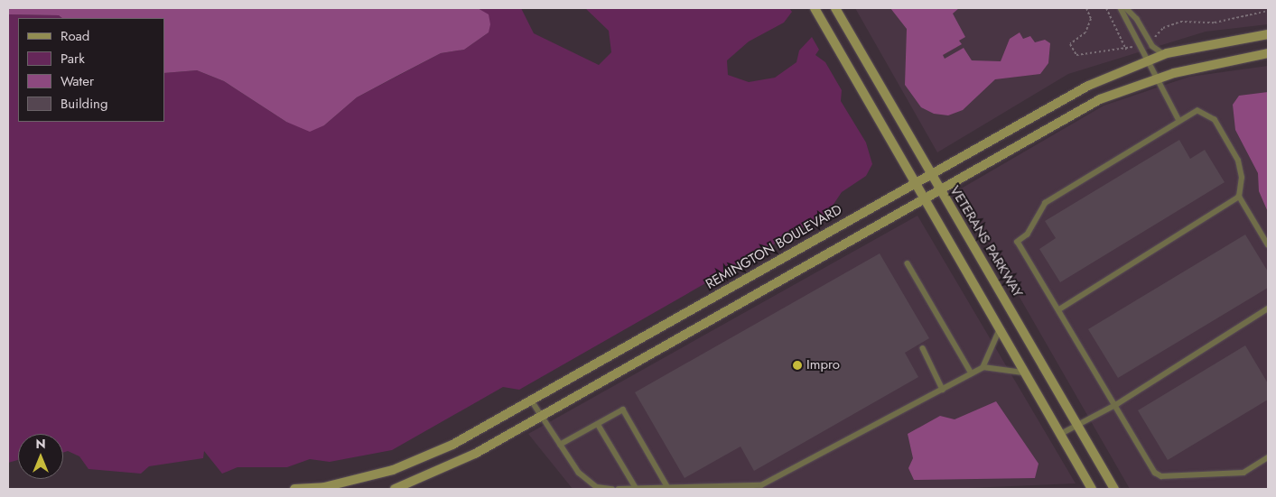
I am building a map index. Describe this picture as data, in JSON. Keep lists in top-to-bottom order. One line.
{"streets":{"street":["VETERANS PARKWAY","REMINGTON BOULEVARD"]},"crossings":[["VETERANS PARKWAY","REMINGTON BOULEVARD"]],"places":["Impro"],"legend":["Road","Park","Water","Building"],"north":"top"}
